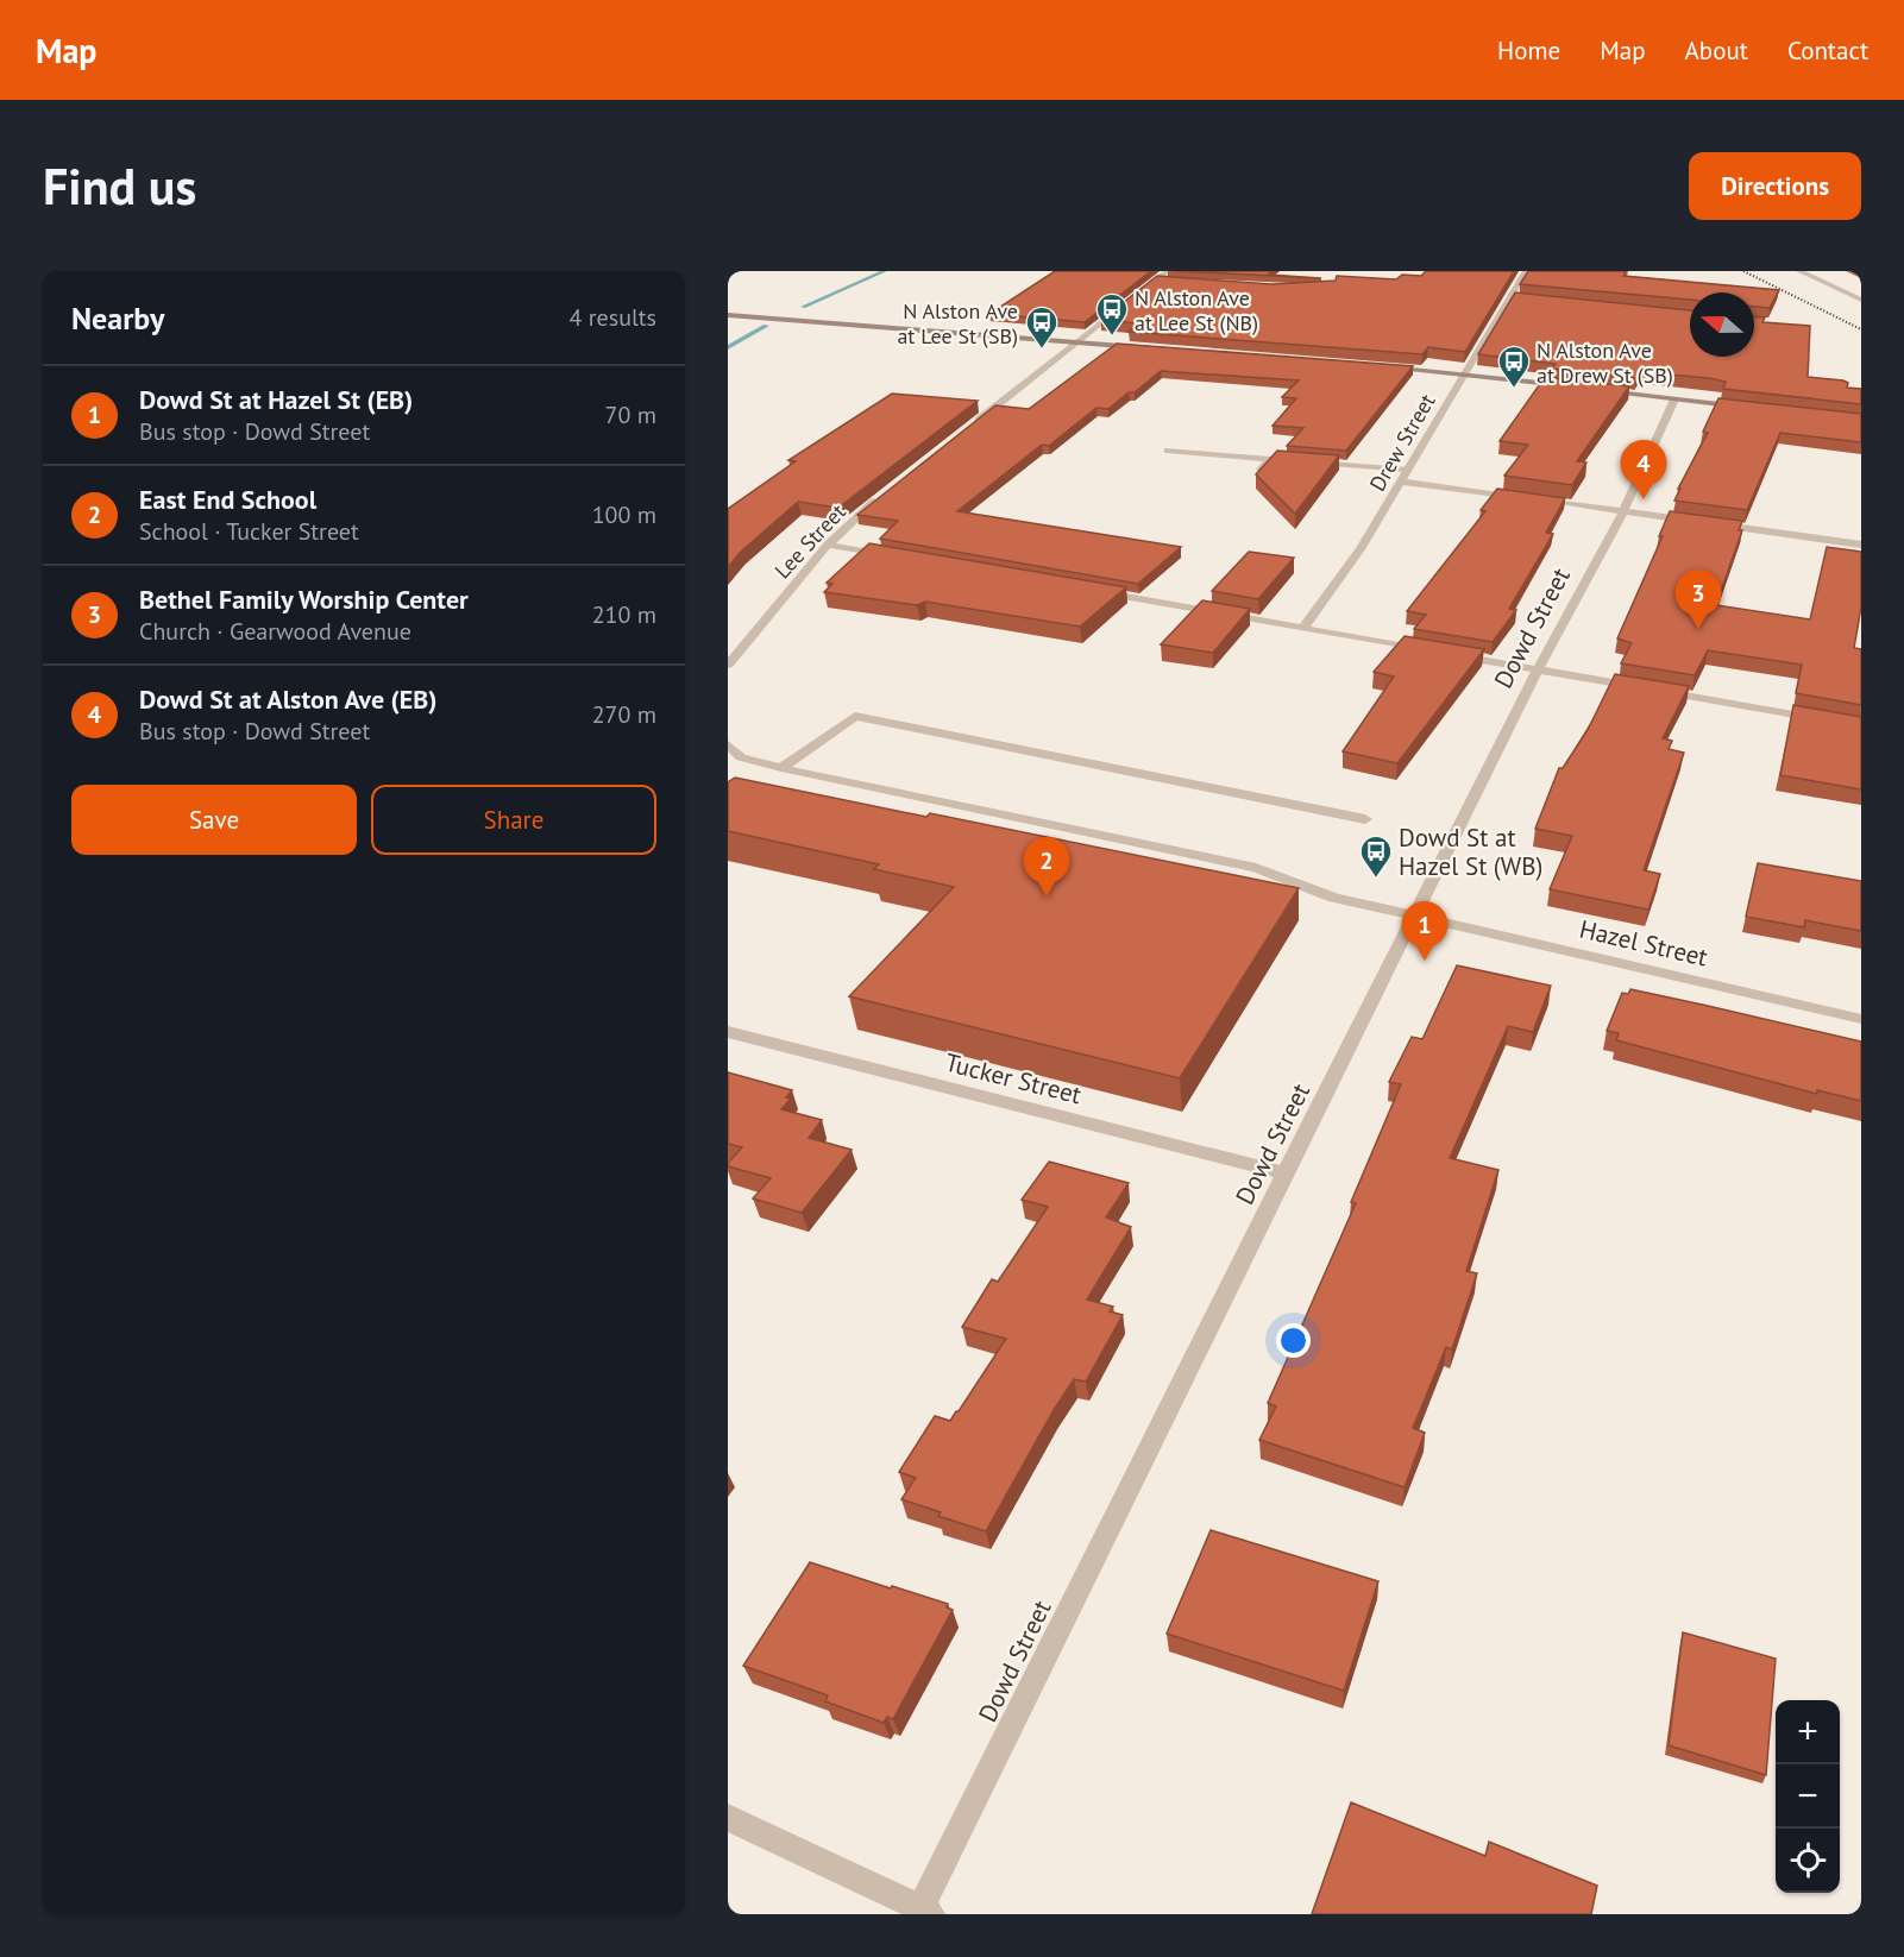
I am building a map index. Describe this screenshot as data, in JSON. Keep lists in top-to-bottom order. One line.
{"streets":{"street":["Drew Street","Lee Street","Dowd Street","Hazel Street","Tucker Street"]},"crossings":[["Dowd Street","Hazel Street"],["Dowd Street","Tucker Street"]],"places":{"bus stop":["N Alston Ave at Lee St (NB)","N Alston Ave at Lee St (SB)","N Alston Ave at Drew St (SB)","Dowd St at Hazel St (WB)"]},"north":"left","page":{"header":"Map","nav":["Home","Map","About","Contact"],"buttons":["Directions",["Save","Share"]],"title":"Find us","heading":["Nearby","4 results"],"list":[{"mark":"1","name":"Dowd St at Hazel St (EB)","note":"Bus stop · Dowd Street","value":"70 m"},{"mark":"2","name":"East End School","note":"School · Tucker Street","value":"100 m"},{"mark":"3","name":"Bethel Family Worship Center","note":"Church · Gearwood Avenue","value":"210 m"},{"mark":"4","name":"Dowd St at Alston Ave (EB)","note":"Bus stop · Dowd Street","value":"270 m"}],"pins":["4","3","2","1"],"map_buttons":["+","−"]}}
